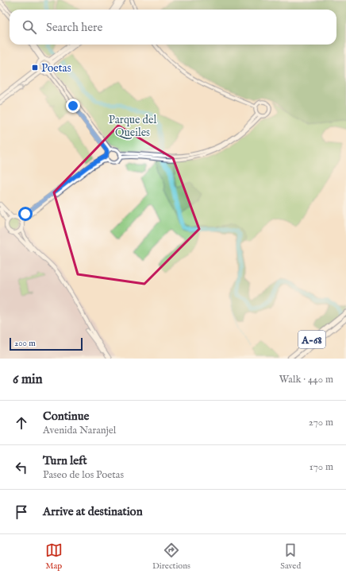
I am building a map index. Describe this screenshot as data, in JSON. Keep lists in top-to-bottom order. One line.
{"streets":{"highway":["A-68"]},"parks":["Parque del Queiles"],"places":{"transit":["Poetas"]},"scale_bar":"200 m","page":{"search":"Search here","scale":"200 m","heading":["6 min","Walk · 440 m"],"list":[["Continue","Avenida Naranjel","270 m"],["Turn left","Paseo de los Poetas","170 m"],"Arrive at destination"],"nav":["Map","Directions","Saved"]}}
